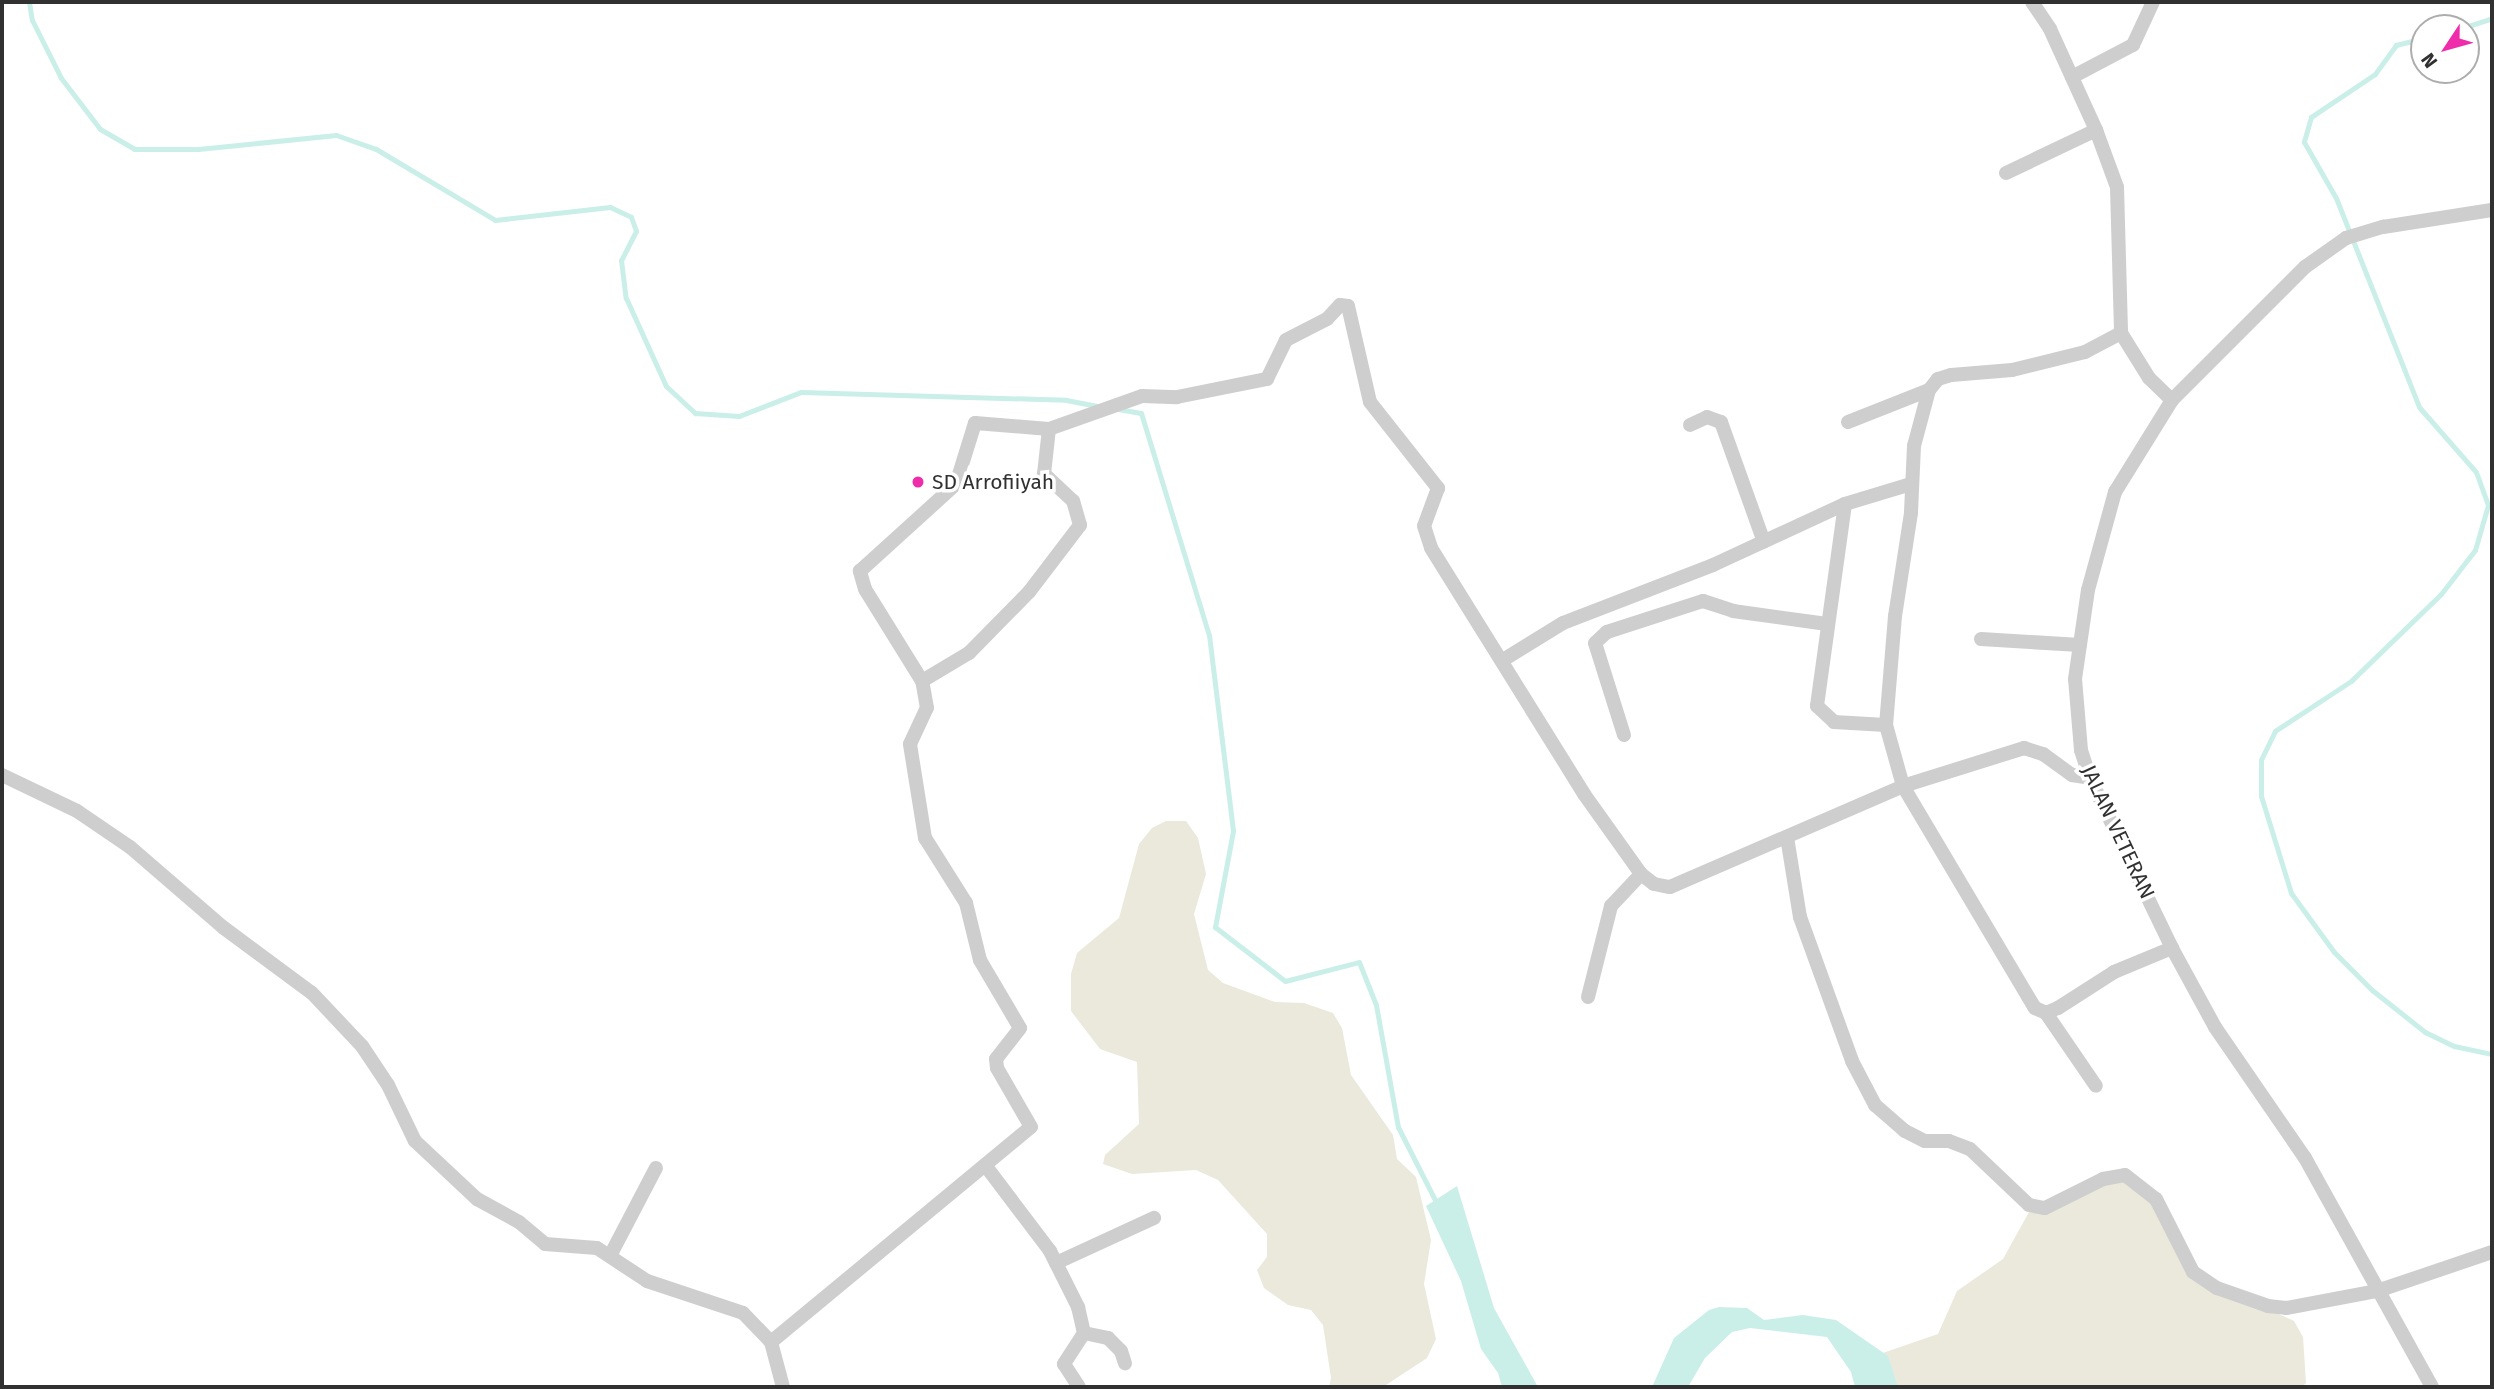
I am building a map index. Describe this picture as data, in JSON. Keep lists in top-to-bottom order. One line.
{"streets":{"street":["JALAN VETERAN"]},"places":["SD Arrofiiyah"],"north":"bottom left"}
